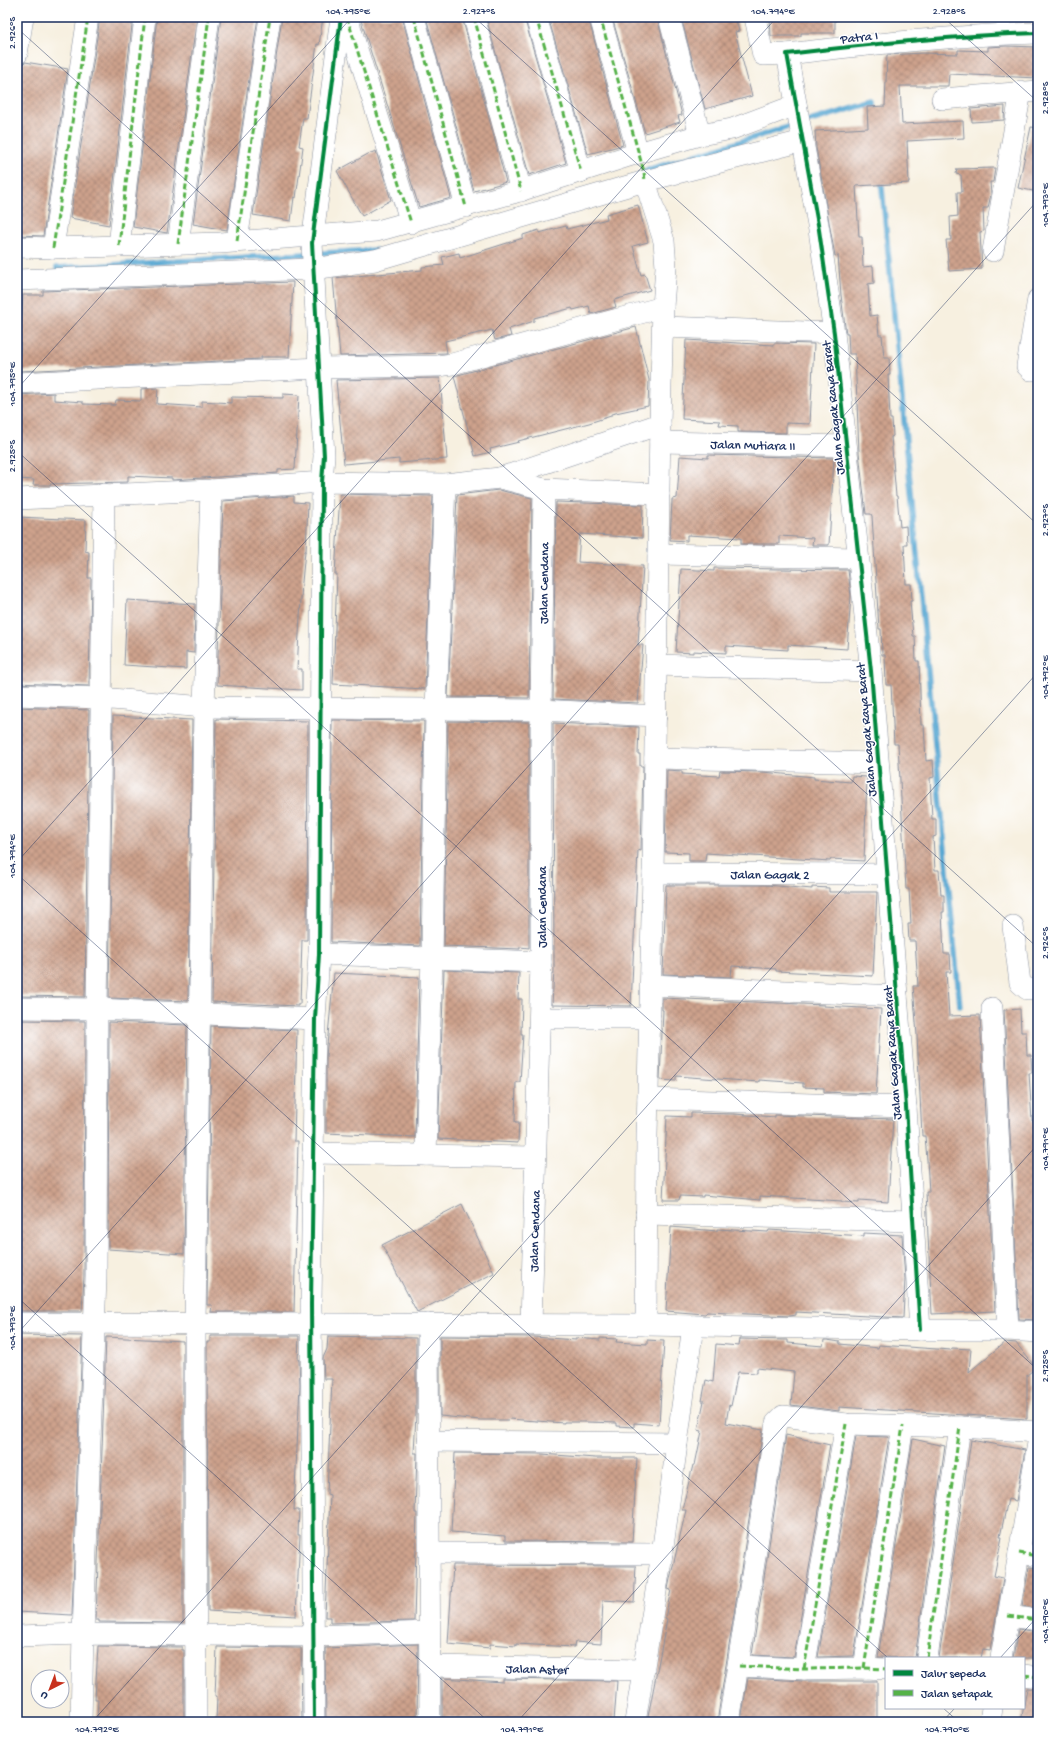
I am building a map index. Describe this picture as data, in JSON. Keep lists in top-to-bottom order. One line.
{"streets":{"street":["Patra I","Jalan Gagak Raya Barat","Jalan Mutiara II","Jalan Cendana","Jalan Gagak 2","Jalan Aster"]},"crossings":[["Jalan Gagak Raya Barat","Jalan Mutiara II"],["Jalan Gagak Raya Barat","Jalan Gagak 2"]],"legend":["Jalur sepeda","Jalan setapak"],"north":"bottom left","coordinates":["104.795°E","2.927°S","104.794°E","2.928°S","2.926°S","104.793°E","2.925°S","104.792°E","104.791°E","104.790°E"]}
